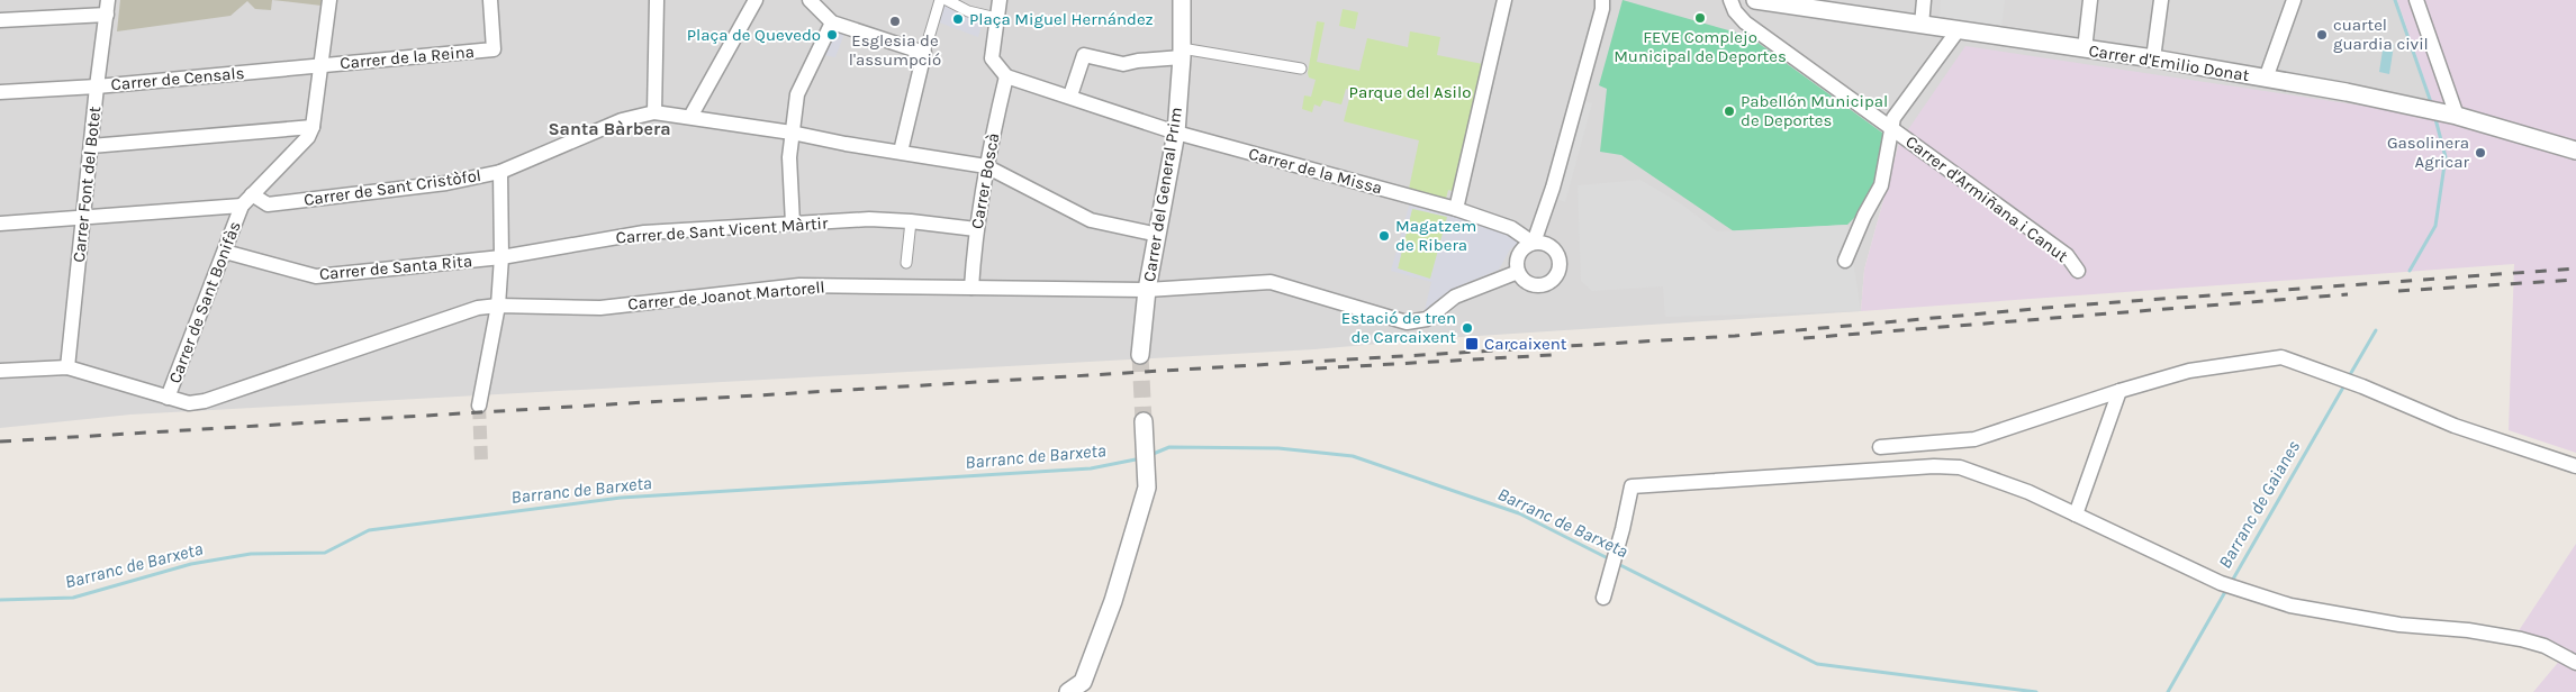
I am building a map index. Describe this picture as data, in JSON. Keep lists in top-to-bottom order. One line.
{"streets":{"street":["Carrer de la Reina","Carrer d'Emilio Donat","Carrer de Censals","Carrer de la Missa","Carrer Boscà","Carrer Font del Botet","Carrer de Sant Cristòfol","Carrer del General Prim","Carrer d'Armiñana i Canut","Carrer de Sant Vicent Màrtir","Carrer de Santa Rita","Carrer de Joanot Martorell","Carrer de Sant Bonifàs"]},"crossings":[["Carrer de la Reina","Carrer de Censals"],["Carrer d'Emilio Donat","Carrer d'Armiñana i Canut"],["Carrer de Censals","Carrer Font del Botet"],["Carrer de la Missa","Carrer Boscà"],["Carrer de la Missa","Carrer del General Prim"],["Carrer de la Missa","Carrer de Joanot Martorell"],["Carrer Boscà","Carrer de Sant Cristòfol"],["Carrer Boscà","Carrer de Sant Vicent Màrtir"],["Carrer Boscà","Carrer de Joanot Martorell"],["Carrer Font del Botet","Carrer de Joanot Martorell"],["Carrer de Sant Cristòfol","Carrer del General Prim"],["Carrer del General Prim","Carrer de Joanot Martorell"],["Carrer de Sant Vicent Màrtir","Carrer de Santa Rita"],["Carrer de Santa Rita","Carrer de Sant Bonifàs"],["Carrer de Joanot Martorell","Carrer de Sant Bonifàs"]],"districts":["Santa Bàrbera"],"water":["Barranc de Barxeta","Barranc de Gaianes"],"parks":["Parque del Asilo"],"places":{"other":["FEVE Complejo Municipal de Deportes","Plaça Miguel Hernández","Esglesia de l'assumpció","Plaça de Quevedo","cuartel guardia civil","Pabellón Municipal de Deportes","Gasolinera Agricar","Magatzem de Ribera","Estació de tren de Carcaixent"],"transit":["Carcaixent"]}}
